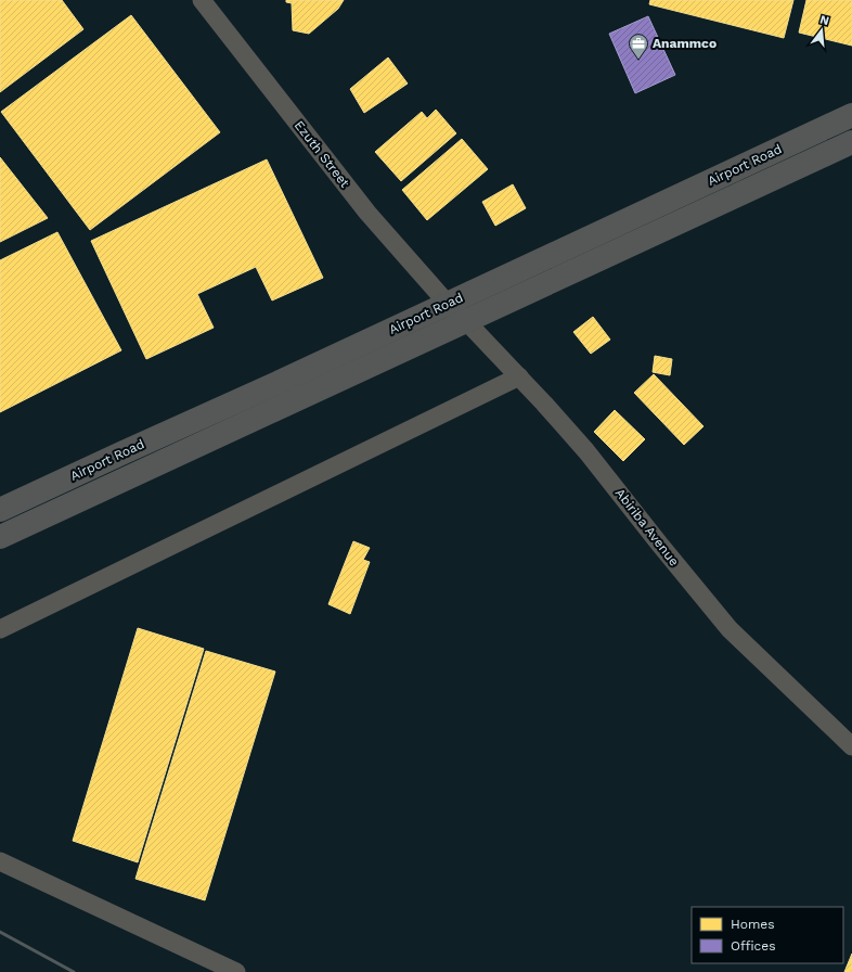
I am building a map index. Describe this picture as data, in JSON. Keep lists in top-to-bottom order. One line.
{"streets":{"main road":["Airport Road"],"street":["Ezuth Street","Abiriba Avenue"]},"crossings":[["Ezuth Street","Airport Road"],["Ezuth Street","Abiriba Avenue"],["Airport Road","Abiriba Avenue"]],"places":{"office":["Anammco"]},"legend":["Homes","Offices"],"north":"top"}
